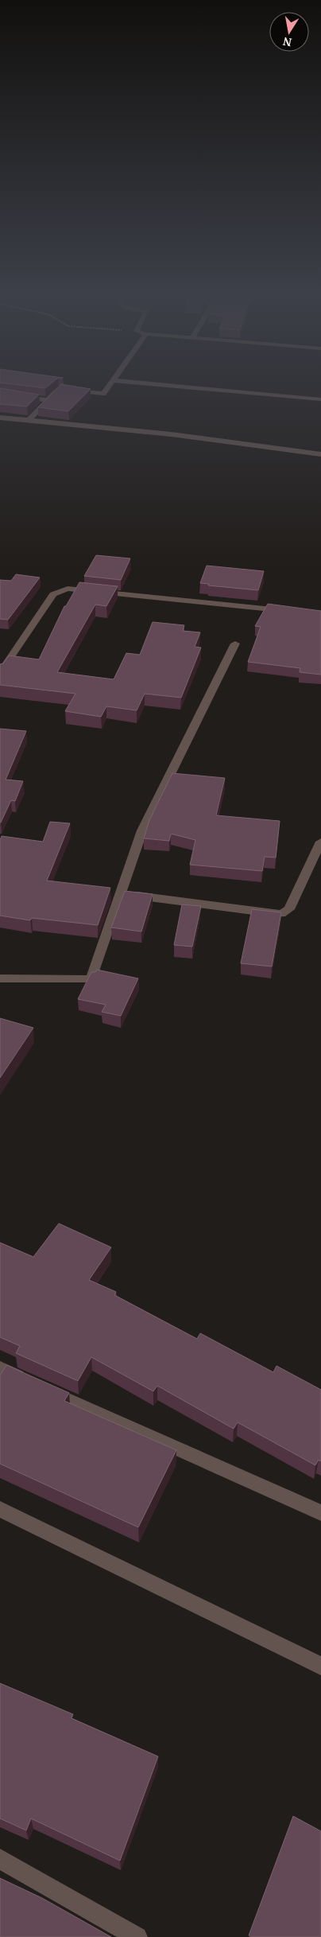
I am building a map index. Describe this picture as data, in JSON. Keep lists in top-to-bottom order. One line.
{"north":"bottom"}
